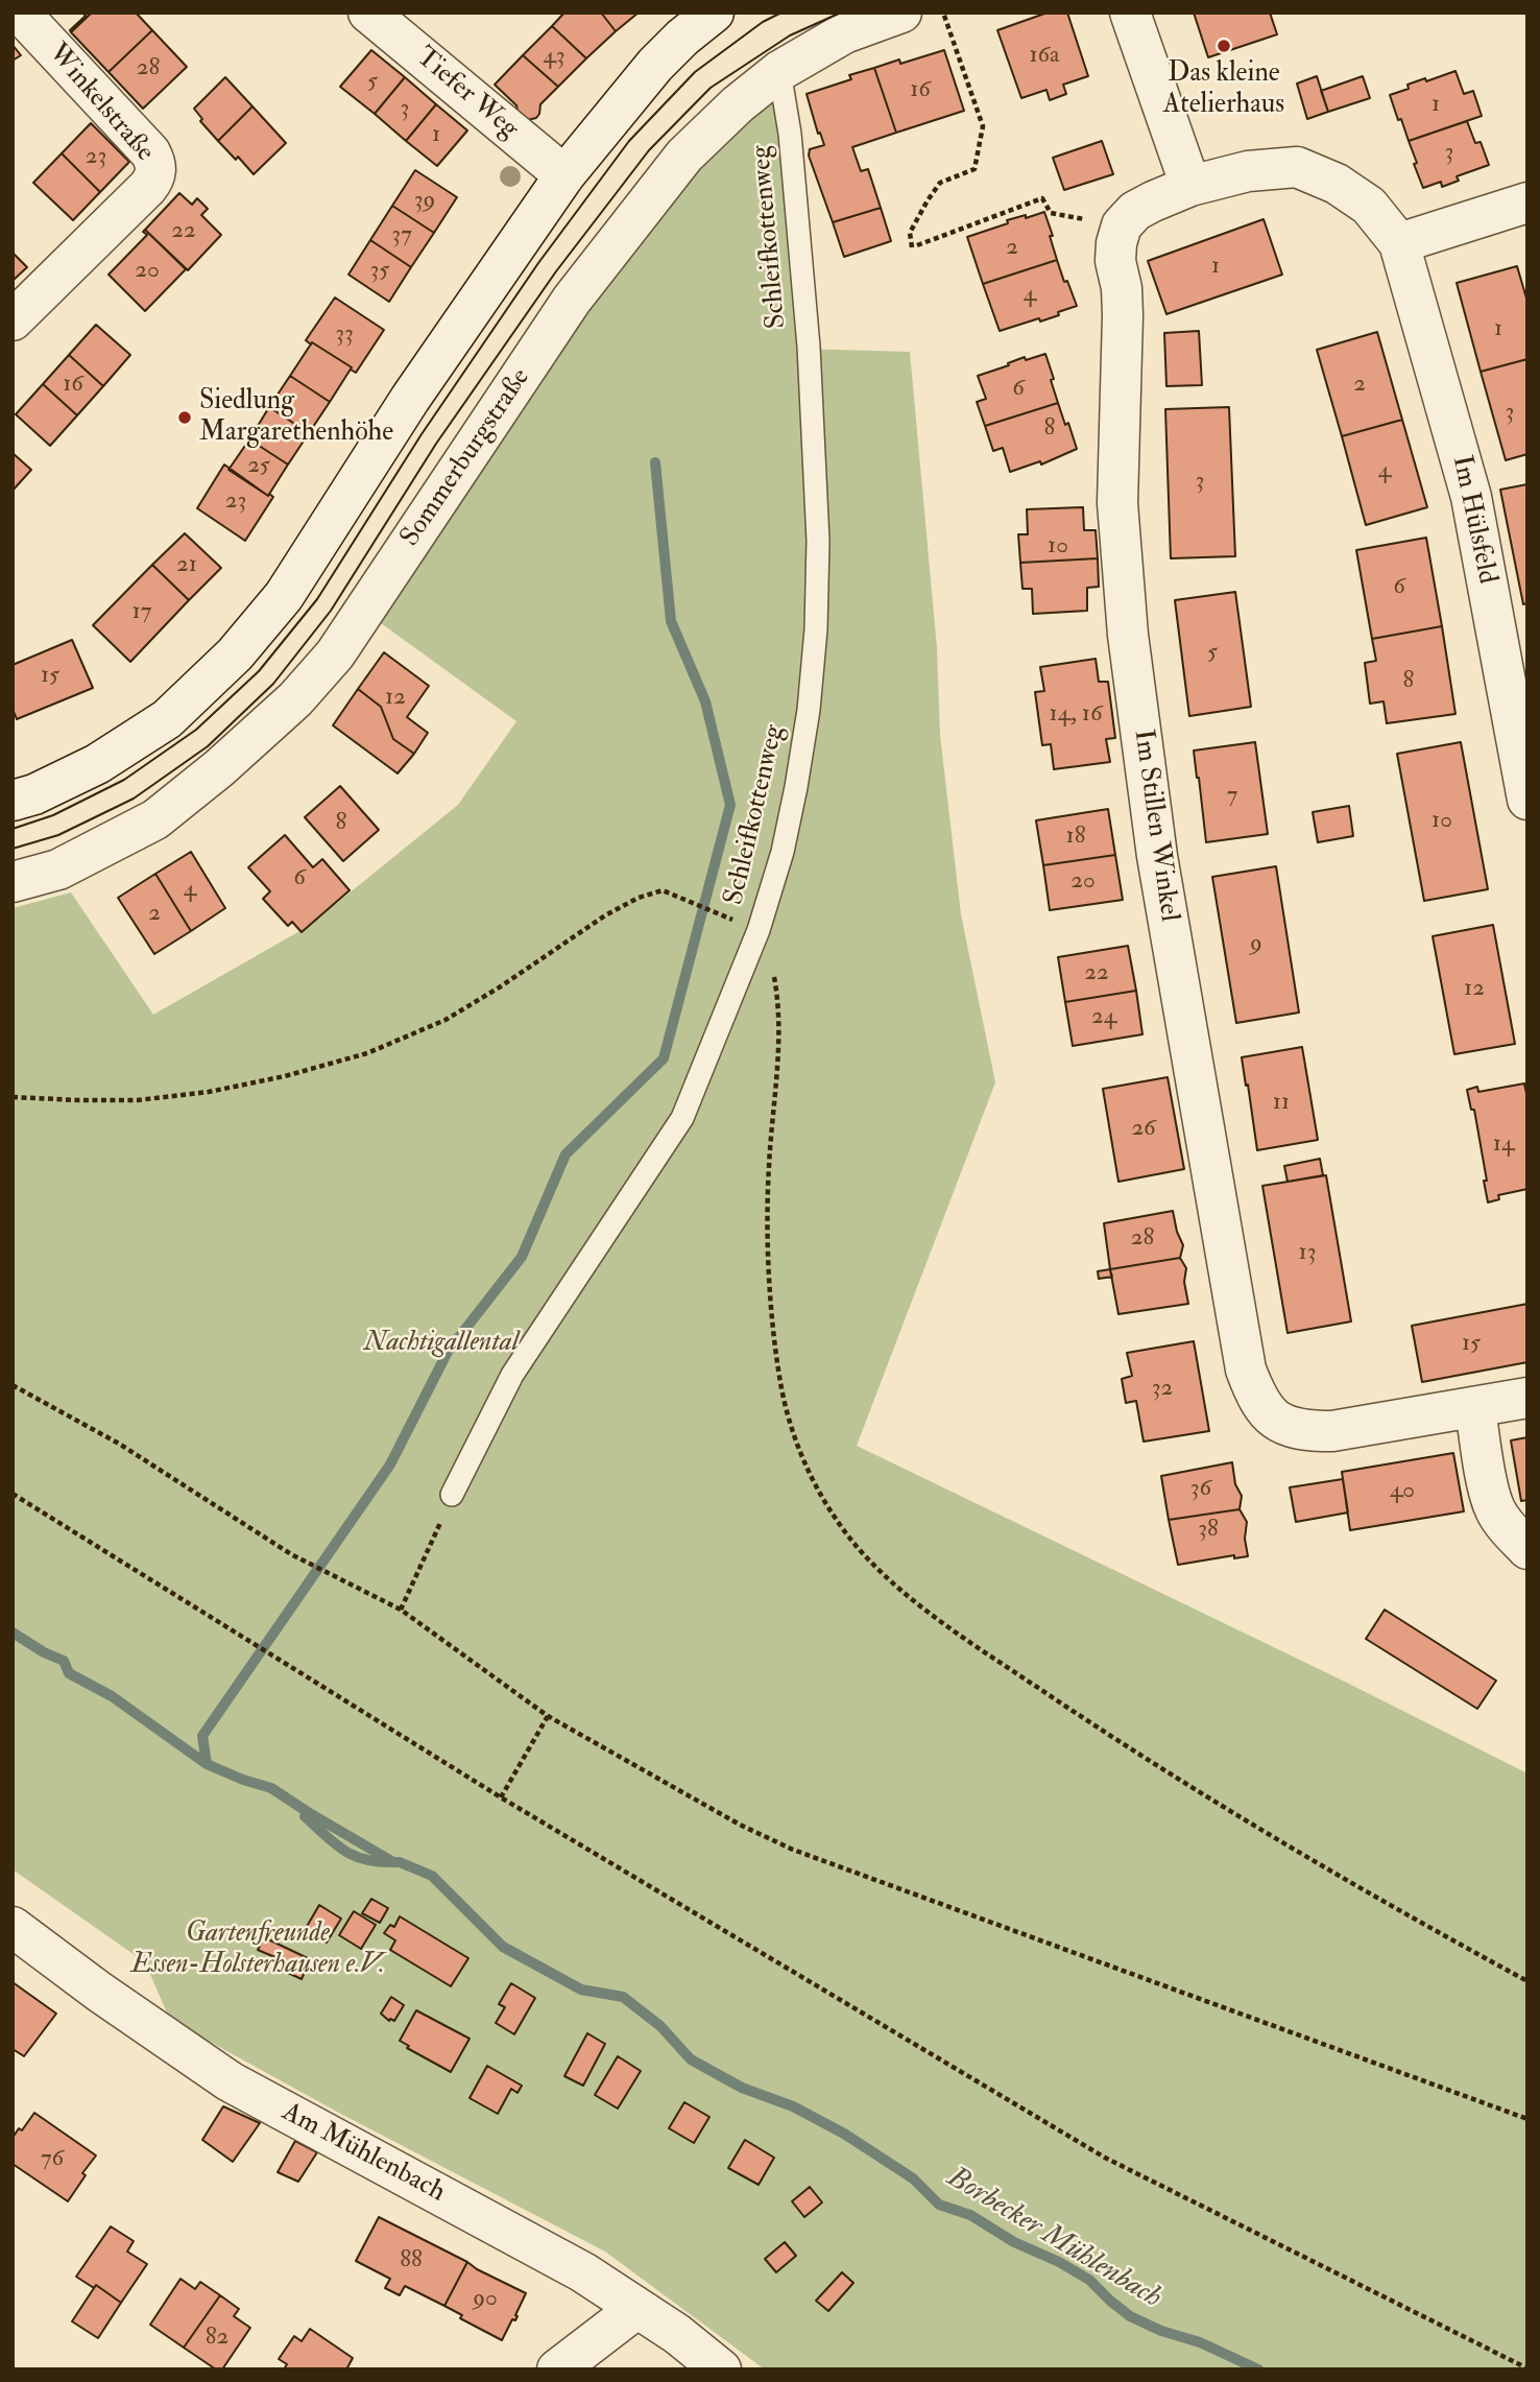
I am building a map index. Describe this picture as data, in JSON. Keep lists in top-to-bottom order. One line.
{"streets":{"street":["Tiefer Weg","Winkelstraße","Sommerburgstraße","Im Hülsfeld","Im Stillen Winkel","Am Mühlenbach"],"lane":["Schleifkottenweg"]},"crossings":[["Schleifkottenweg","Sommerburgstraße"]],"water":["Borbecker Mühlenbach"],"parks":["Nachtigallental","Gartenfreunde Essen-Holsterhausen e.V."],"places":["Das kleine Atelierhaus","Siedlung Margarethenhöhe"],"house_numbers":["16a","43","28","5","16","1","3","1","3","23","39","22","37","2","1","20","35","4","1","33","16","2","6","3","8","25","4","3","23","10","21","6","17","5","15","8","12","14, 16","7","10","8","18","6","20","4","2","9","22","12","24","11","26","14","28","13","15","32","36","40","38","76","88","90","82"]}
